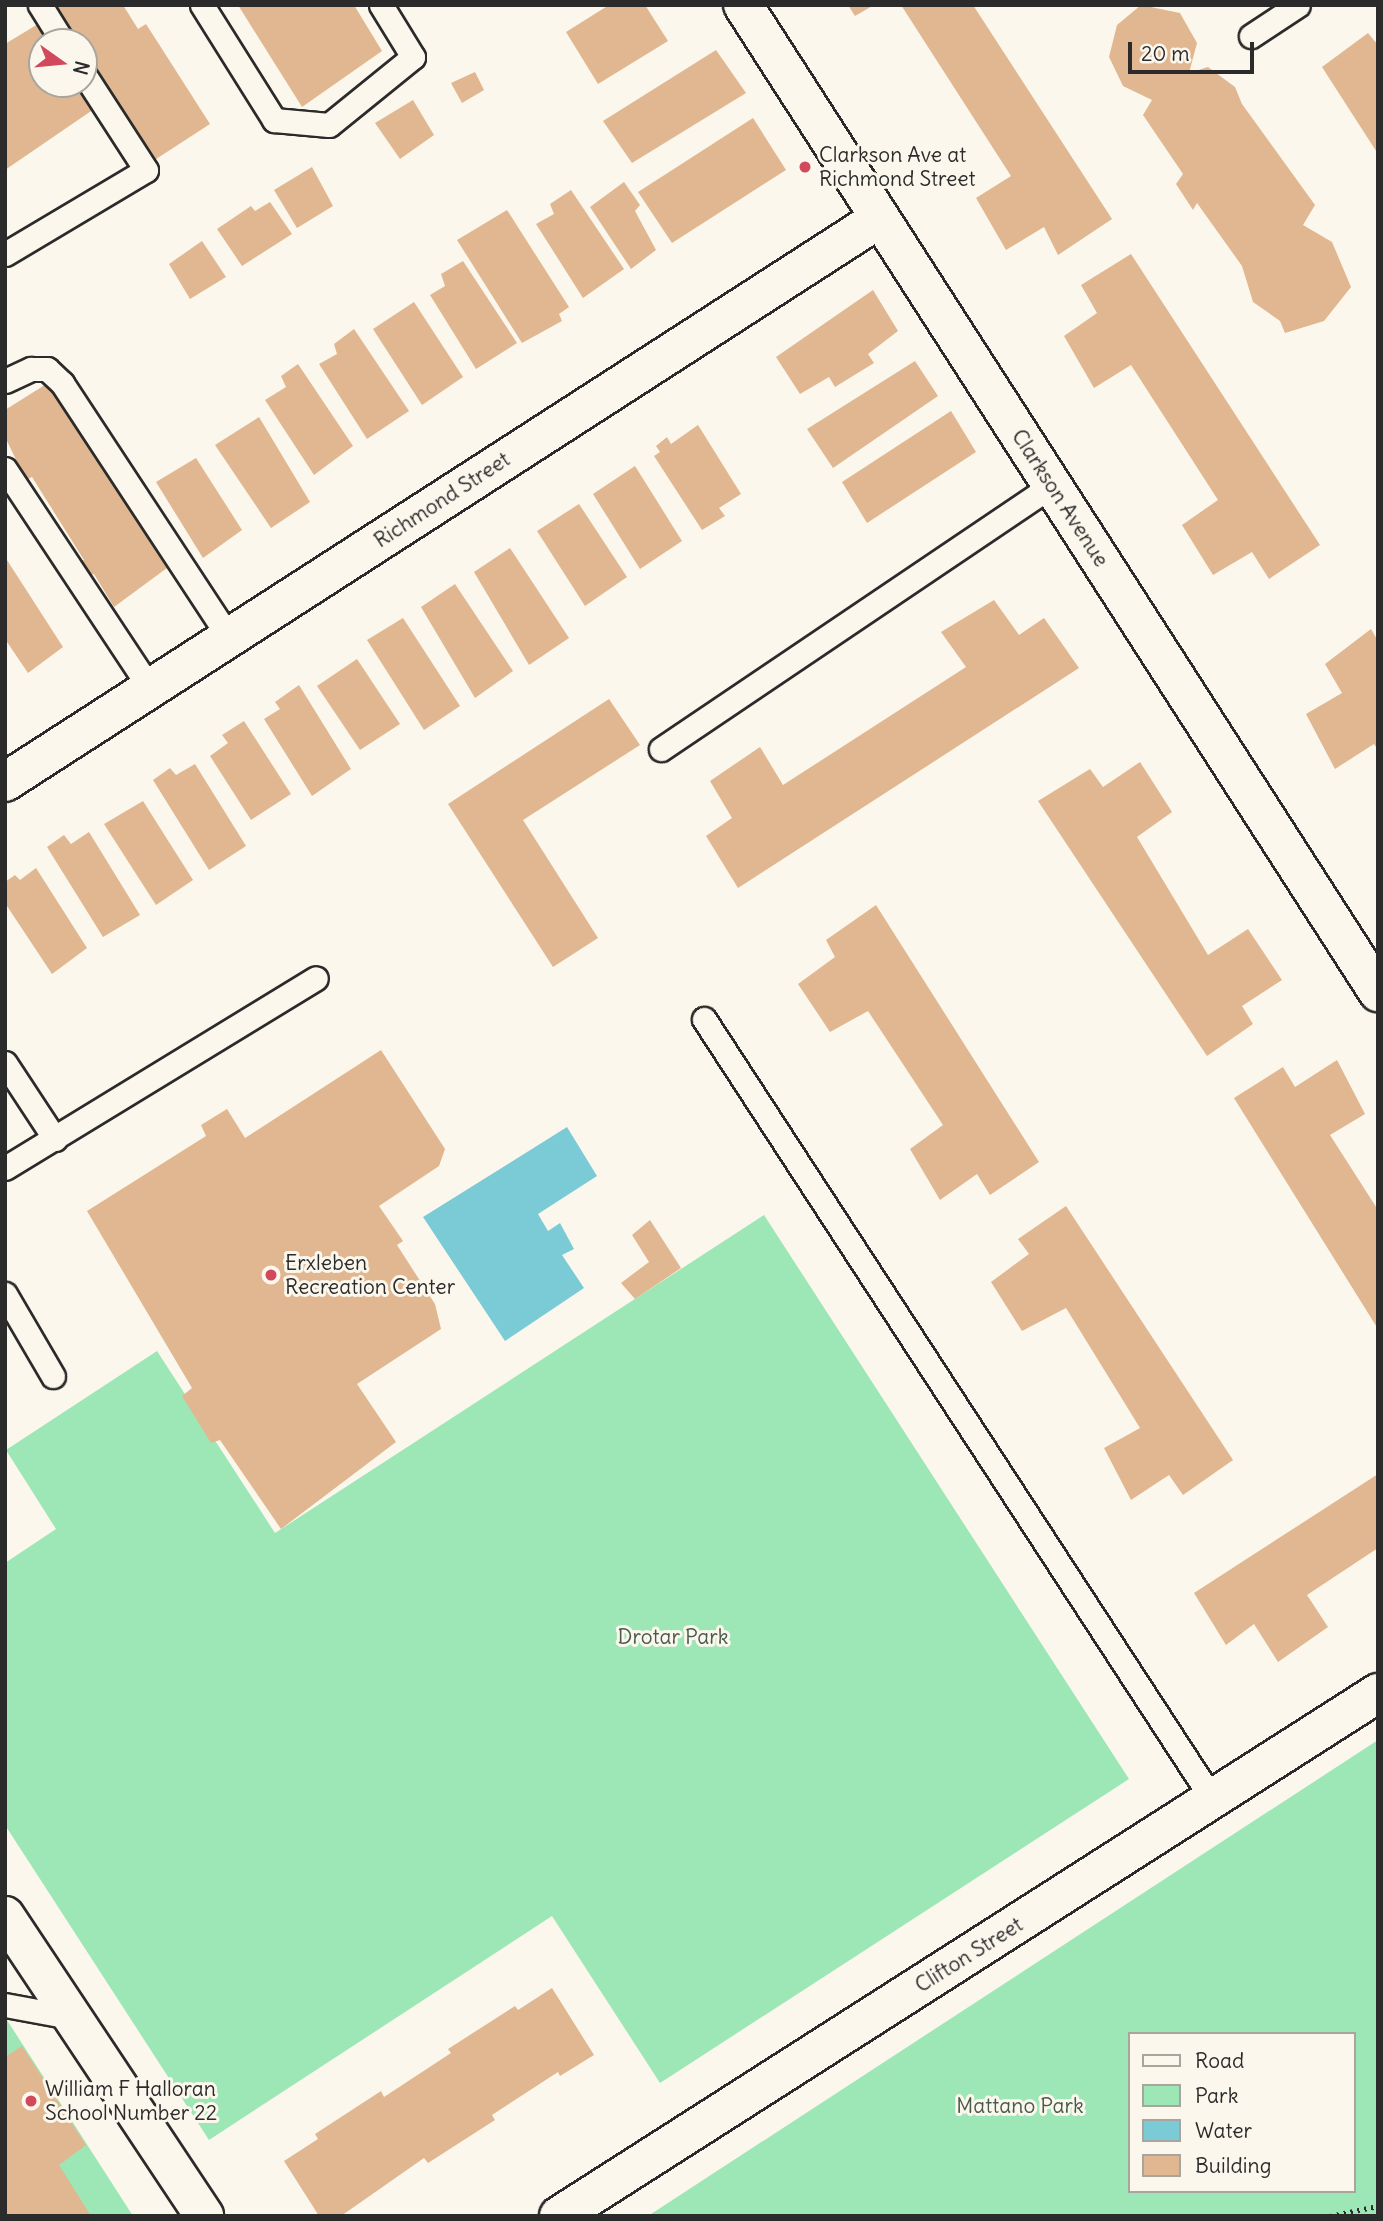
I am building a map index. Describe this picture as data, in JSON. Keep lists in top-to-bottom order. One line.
{"streets":{"street":["Clarkson Avenue","Richmond Street","Clifton Street"]},"crossings":[["Clarkson Avenue","Richmond Street"]],"parks":["Drotar Park","Mattano Park"],"places":["Clarkson Ave at Richmond Street","Erxleben Recreation Center","William F Halloran School Number 22"],"legend":["Road","Park","Water","Building"],"scale_bar":"20 m","north":"right"}
